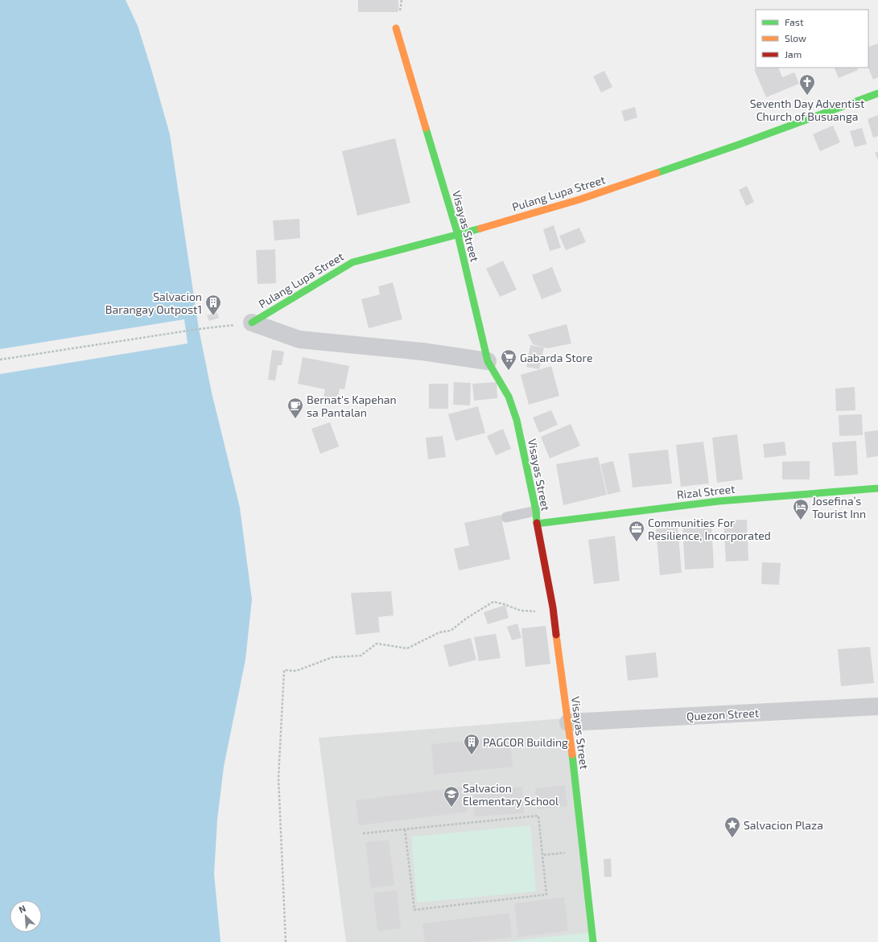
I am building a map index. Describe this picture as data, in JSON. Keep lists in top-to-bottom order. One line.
{"streets":{"street":["Pulang Lupa Street","Visayas Street","Rizal Street","Quezon Street"]},"crossings":[["Pulang Lupa Street","Visayas Street"],["Visayas Street","Rizal Street"],["Visayas Street","Quezon Street"]],"places":{"church":["Seventh Day Adventist Church of Busuanga"],"building":["Salvacion Barangay Outpost1","PAGCOR Building"],"supermarket":["Gabarda Store"],"cafe":["Bernat's Kapehan sa Pantalan"],"hotel":["Josefina’s Tourist Inn"],"office":["Communities For Resilience, Incorporated"],"school or university":["Salvacion Elementary School"],"place":["Salvacion Plaza"]},"legend":["Fast","Slow","Jam"],"north":"top left"}
